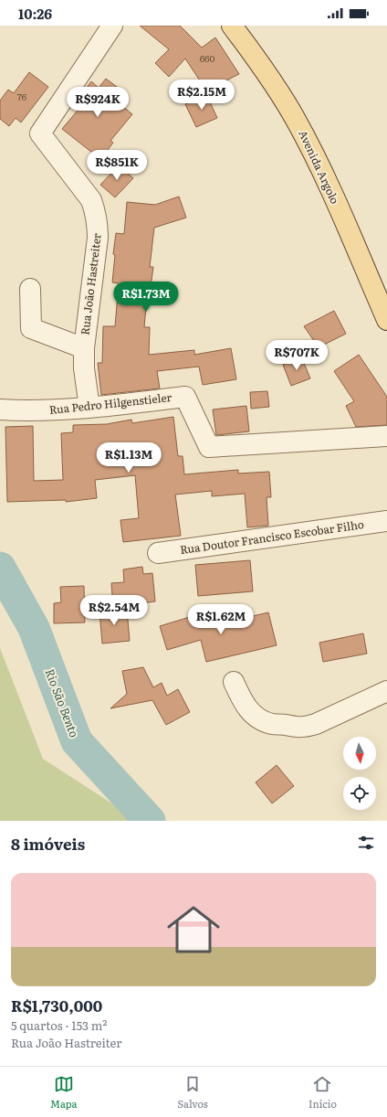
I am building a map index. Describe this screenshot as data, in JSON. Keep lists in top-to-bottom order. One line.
{"streets":{"main road":["Avenida Argolo"],"street":["Rua João Hastreiter","Rua Pedro Hilgenstieler","Rua Doutor Francisco Escobar Filho"]},"crossings":[["Rua João Hastreiter","Rua Pedro Hilgenstieler"]],"water":["Rio São Bento"],"house_numbers":["660","76"],"north":"bottom","page":{"status":"10:26","price":["R$2.15M","R$924K","R$851K","R$1.73M","R$707K","R$1.13M","R$2.54M","R$1.62M"],"heading":"8 imóveis","list":[{"name":"R$1,730,000","note":"5 quartos · 153 m² · Rua João Hastreiter"}],"tabs":["Mapa","Salvos","Início"]}}
